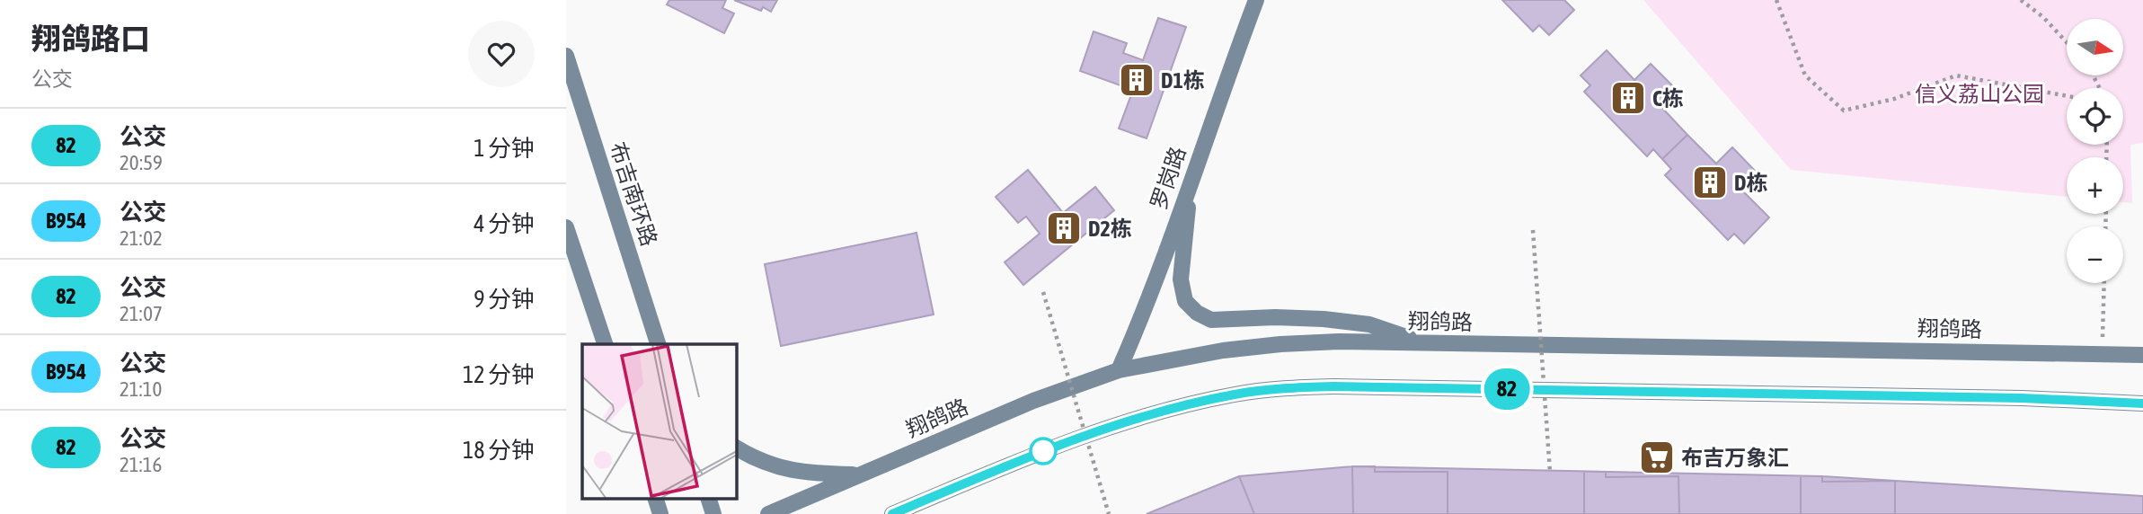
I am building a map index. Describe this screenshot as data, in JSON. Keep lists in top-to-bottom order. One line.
{"streets":{"street":["罗岗路","布吉南环路","翔鸽路"]},"crossings":[["罗岗路","翔鸽路"]],"parks":["信义荔山公园"],"places":{"building":["D1栋","C栋","D栋","D2栋"],"supermarket":["布吉万象汇"]},"lines":["bus line 82"],"north":"right","page":{"heading":["翔鸽路口","公交"],"on_map":"82","map_buttons":["+","−"],"list":[{"mark":"82","name":"公交","note":"20:59","value":"1 分钟"},{"mark":"B954","name":"公交","note":"21:02","value":"4 分钟"},{"mark":"82","name":"公交","note":"21:07","value":"9 分钟"},{"mark":"B954","name":"公交","note":"21:10","value":"12 分钟"},{"mark":"82","name":"公交","note":"21:16","value":"18 分钟"}]}}
